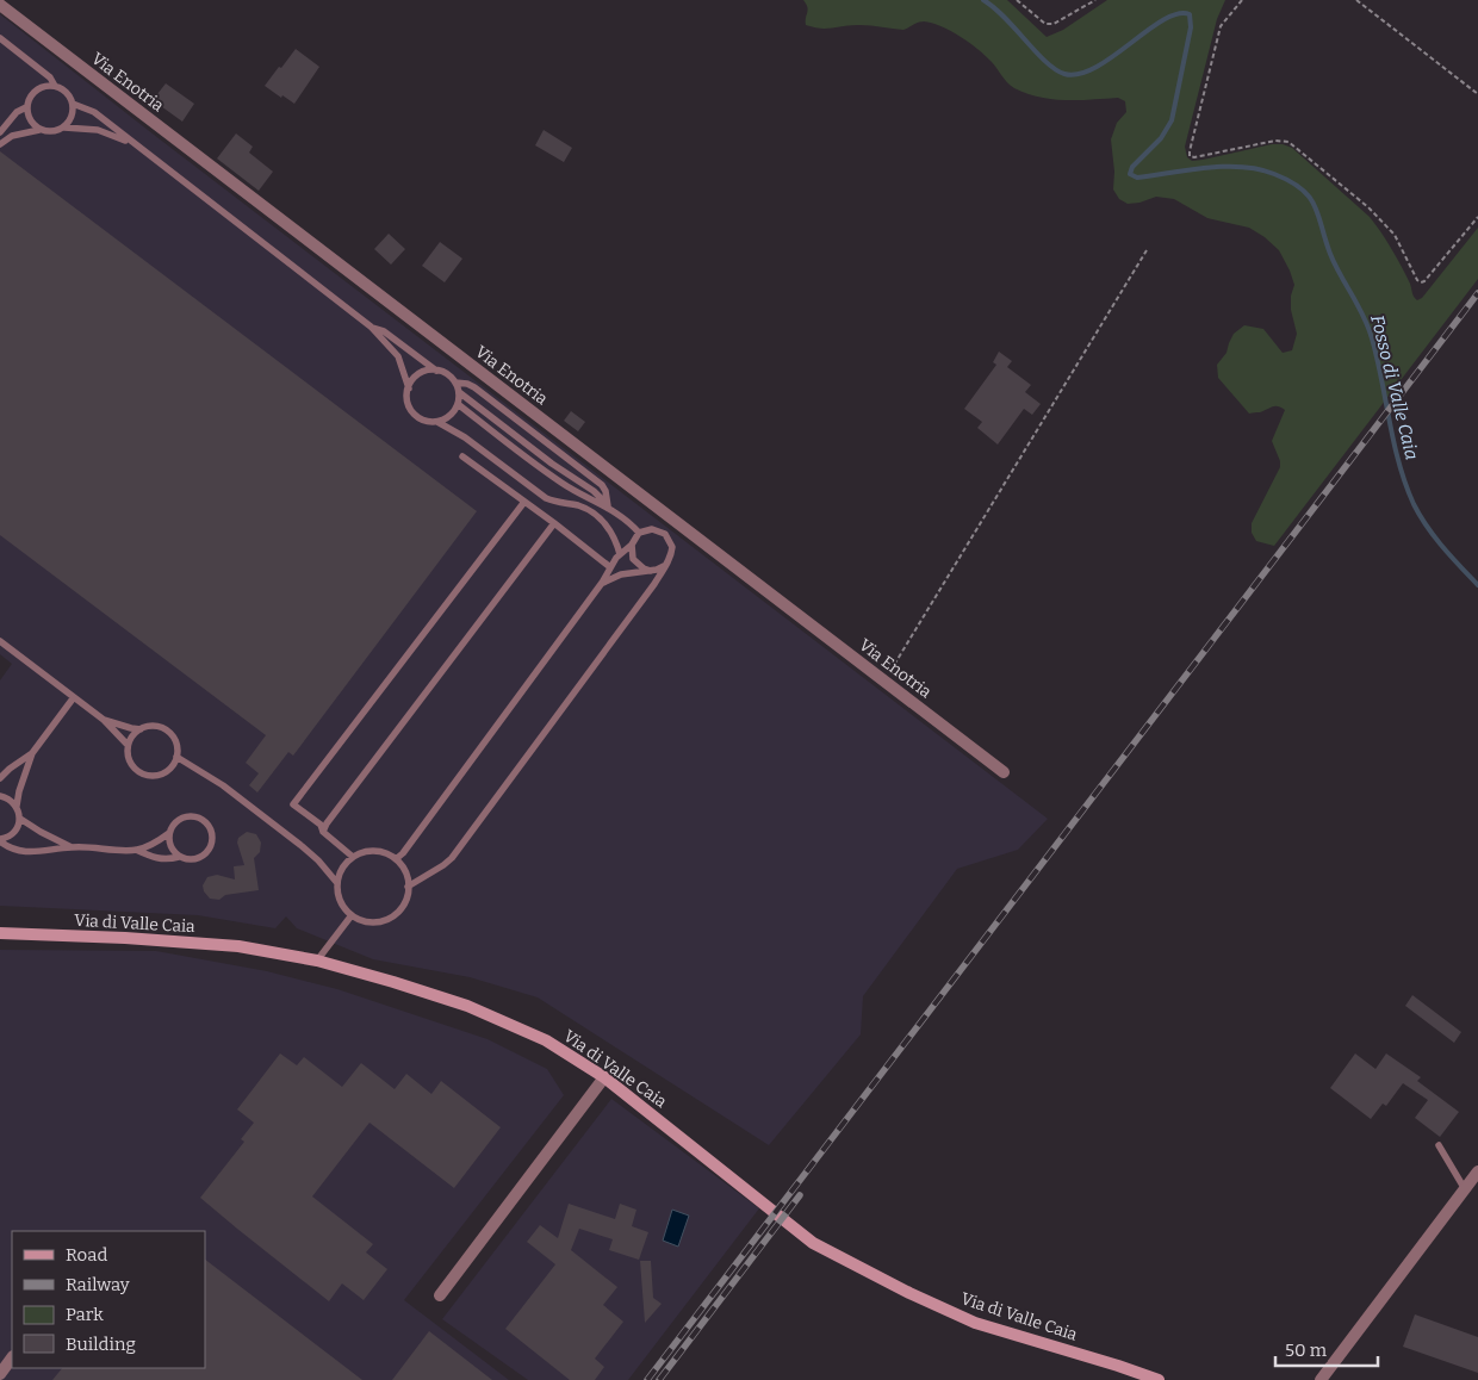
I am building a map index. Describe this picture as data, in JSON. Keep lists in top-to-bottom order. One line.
{"streets":{"street":["Via Enotria","Via di Valle Caia"]},"water":["Fosso di Valle Caia"],"legend":["Road","Railway","Park","Building"],"scale_bar":"50 m"}
